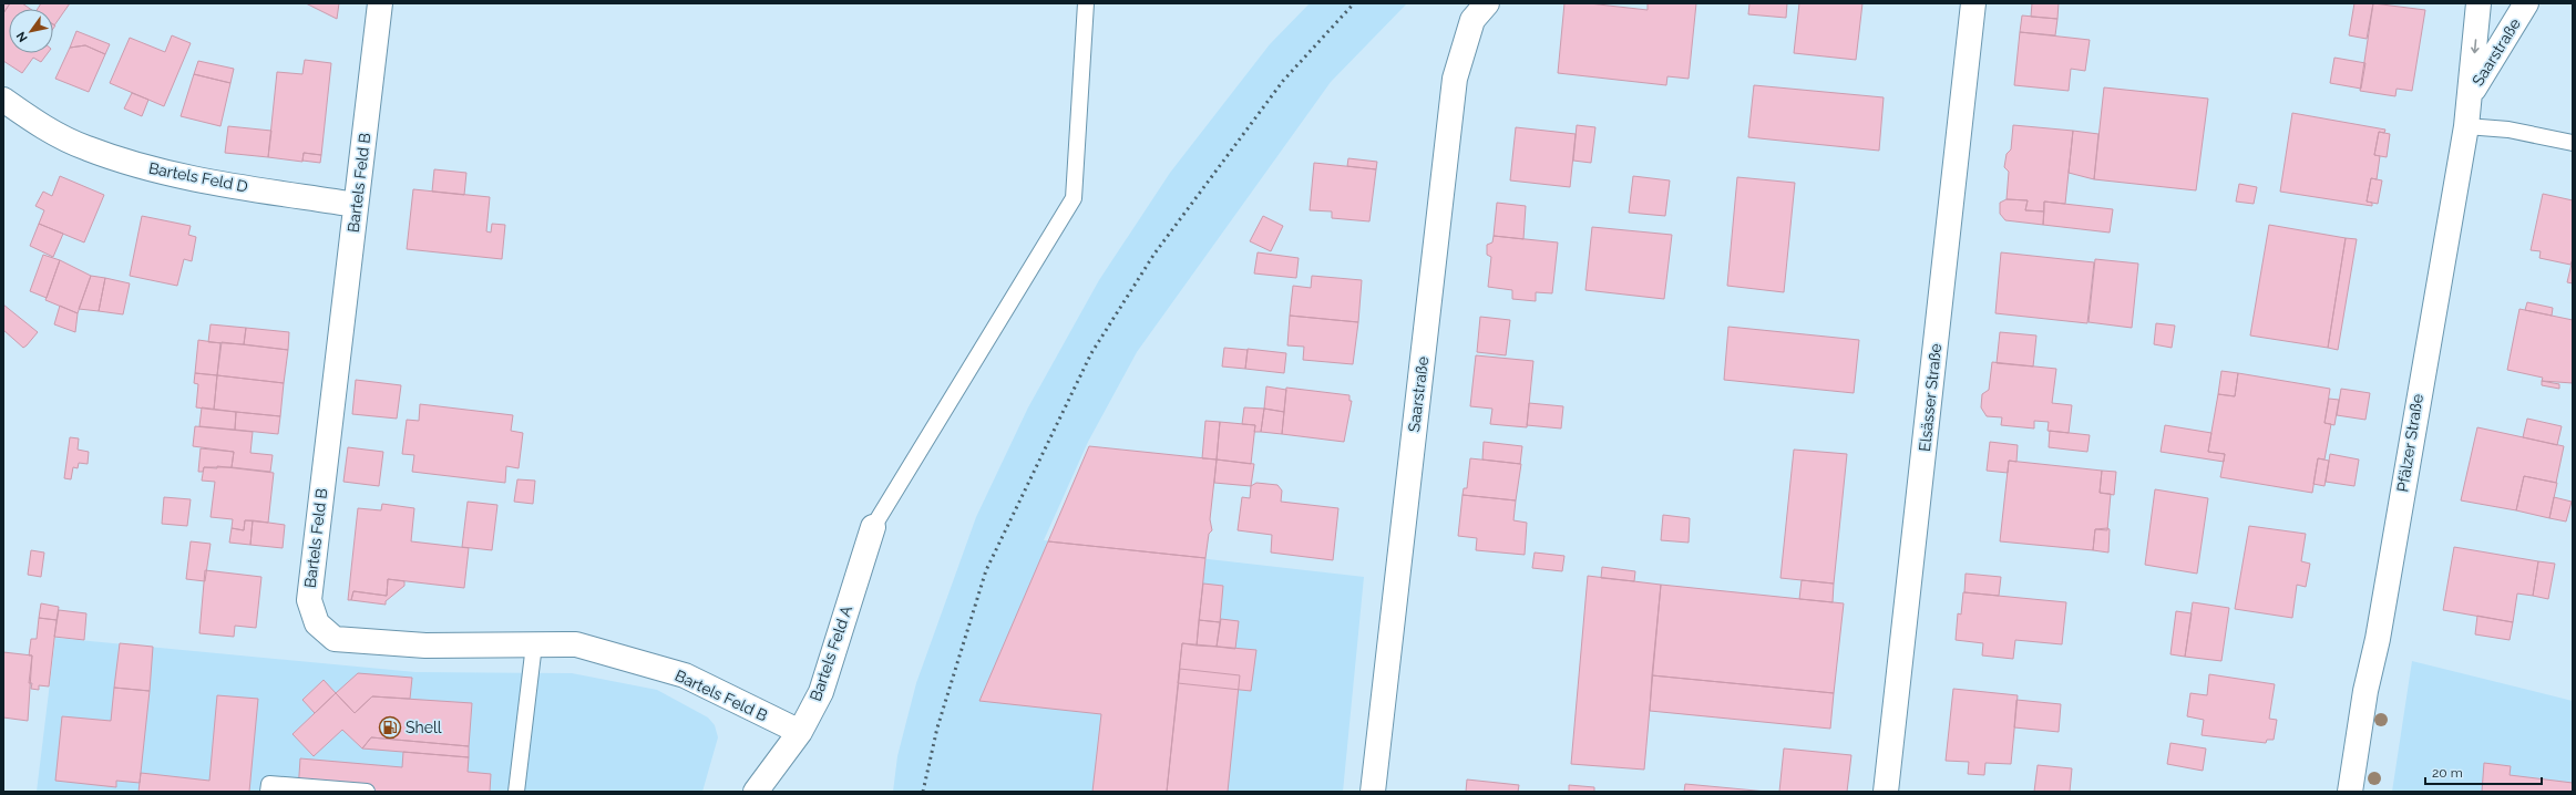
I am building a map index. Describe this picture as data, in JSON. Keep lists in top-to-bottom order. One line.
{"streets":{"street":["Saarstraße","Bartels Feld D","Bartels Feld B","Elsässer Straße","Pfälzer Straße","Bartels Feld A"]},"crossings":[["Saarstraße","Pfälzer Straße"],["Bartels Feld D","Bartels Feld B"],["Bartels Feld B","Bartels Feld A"]],"places":{"fuel station":["Shell"]},"scale_bar":"20 m","north":"bottom left"}
